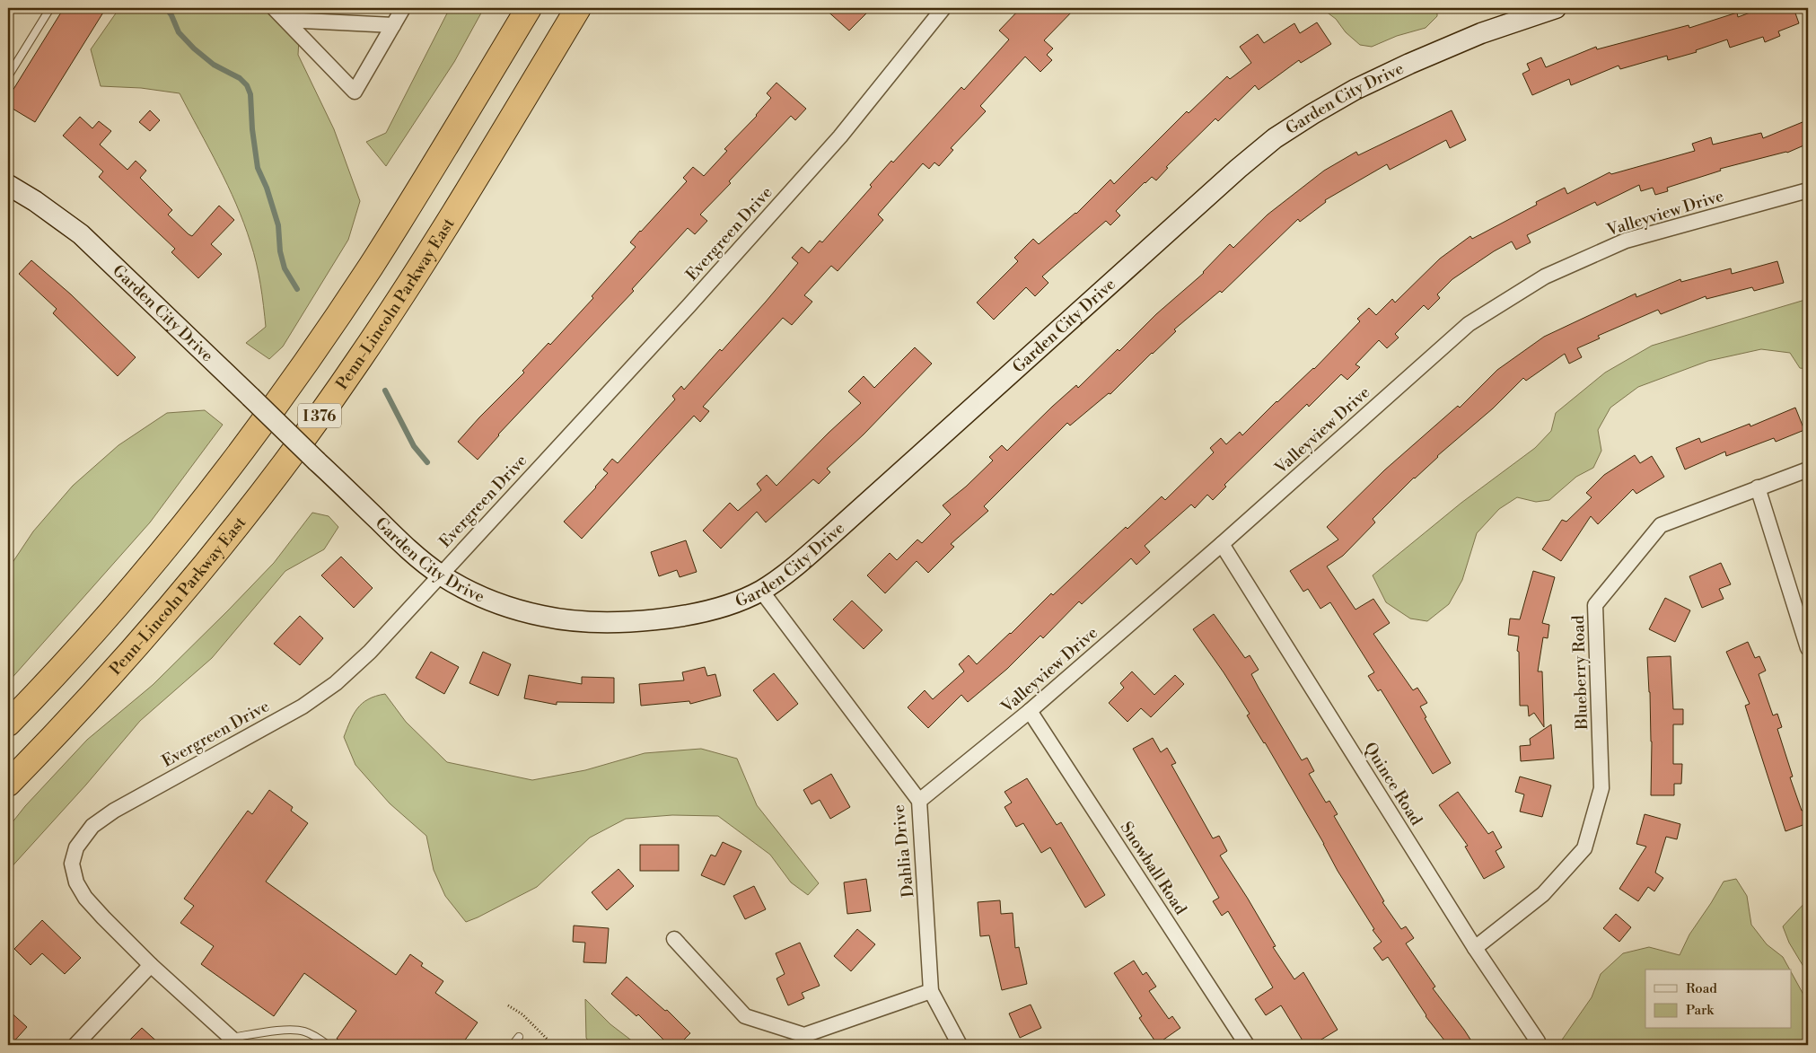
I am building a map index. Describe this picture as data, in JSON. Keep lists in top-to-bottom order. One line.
{"streets":{"highway":["Penn-Lincoln Parkway East","I 376"],"street":["Garden City Drive","Valleyview Drive","Evergreen Drive","Blueberry Road","Quince Road","Dahlia Drive","Snowball Road"]},"crossings":[["Garden City Drive","Evergreen Drive"],["Garden City Drive","Dahlia Drive"],["Valleyview Drive","Quince Road"],["Valleyview Drive","Dahlia Drive"],["Valleyview Drive","Snowball Road"],["Blueberry Road","Quince Road"]],"legend":["Road","Park"]}
